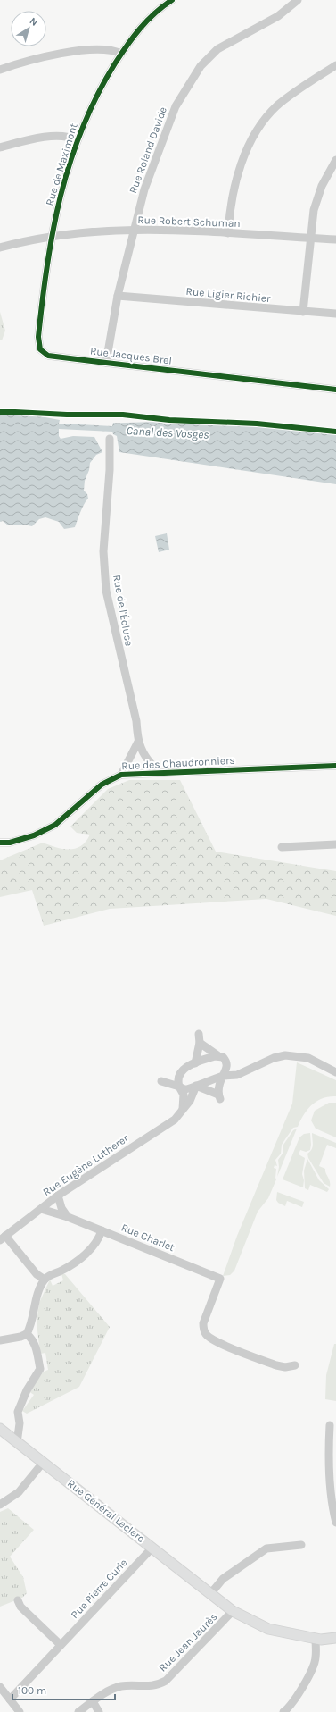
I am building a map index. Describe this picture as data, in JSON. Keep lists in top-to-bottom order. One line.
{"streets":{"main road":["Rue Général Leclerc"],"street":["Rue Roland Davide","Rue de Maximont","Rue Robert Schuman","Rue Ligier Richier","Rue Jacques Brel","Rue de l'Écluse","Rue des Chaudronniers","Rue Eugène Lutherer","Rue Charlet","Rue Pierre Curie","Rue Jean Jaurès"]},"crossings":[["Rue Roland Davide","Rue Robert Schuman"],["Rue Roland Davide","Rue Ligier Richier"],["Rue Roland Davide","Rue Jacques Brel"],["Rue de Maximont","Rue Robert Schuman"],["Rue de Maximont","Rue Jacques Brel"],["Rue Robert Schuman","Rue Jacques Brel"],["Rue de l'Écluse","Rue des Chaudronniers"],["Rue Eugène Lutherer","Rue Charlet"],["Rue Général Leclerc","Rue Pierre Curie"],["Rue Général Leclerc","Rue Jean Jaurès"]],"water":["Canal des Vosges"],"scale_bar":"100 m","north":"top right"}
